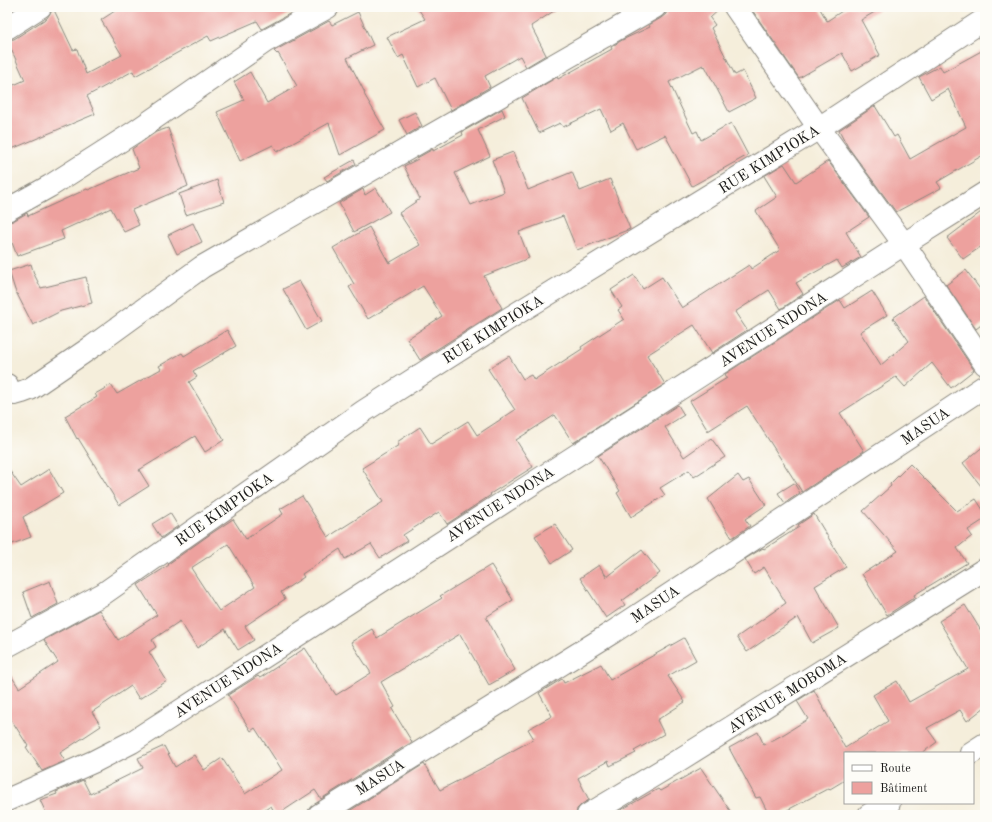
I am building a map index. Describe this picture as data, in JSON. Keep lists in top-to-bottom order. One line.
{"streets":{"street":["RUE KIMPIOKA","AVENUE NDONA","MASUA","AVENUE MOBOMA"]},"legend":["Route","Bâtiment"]}
